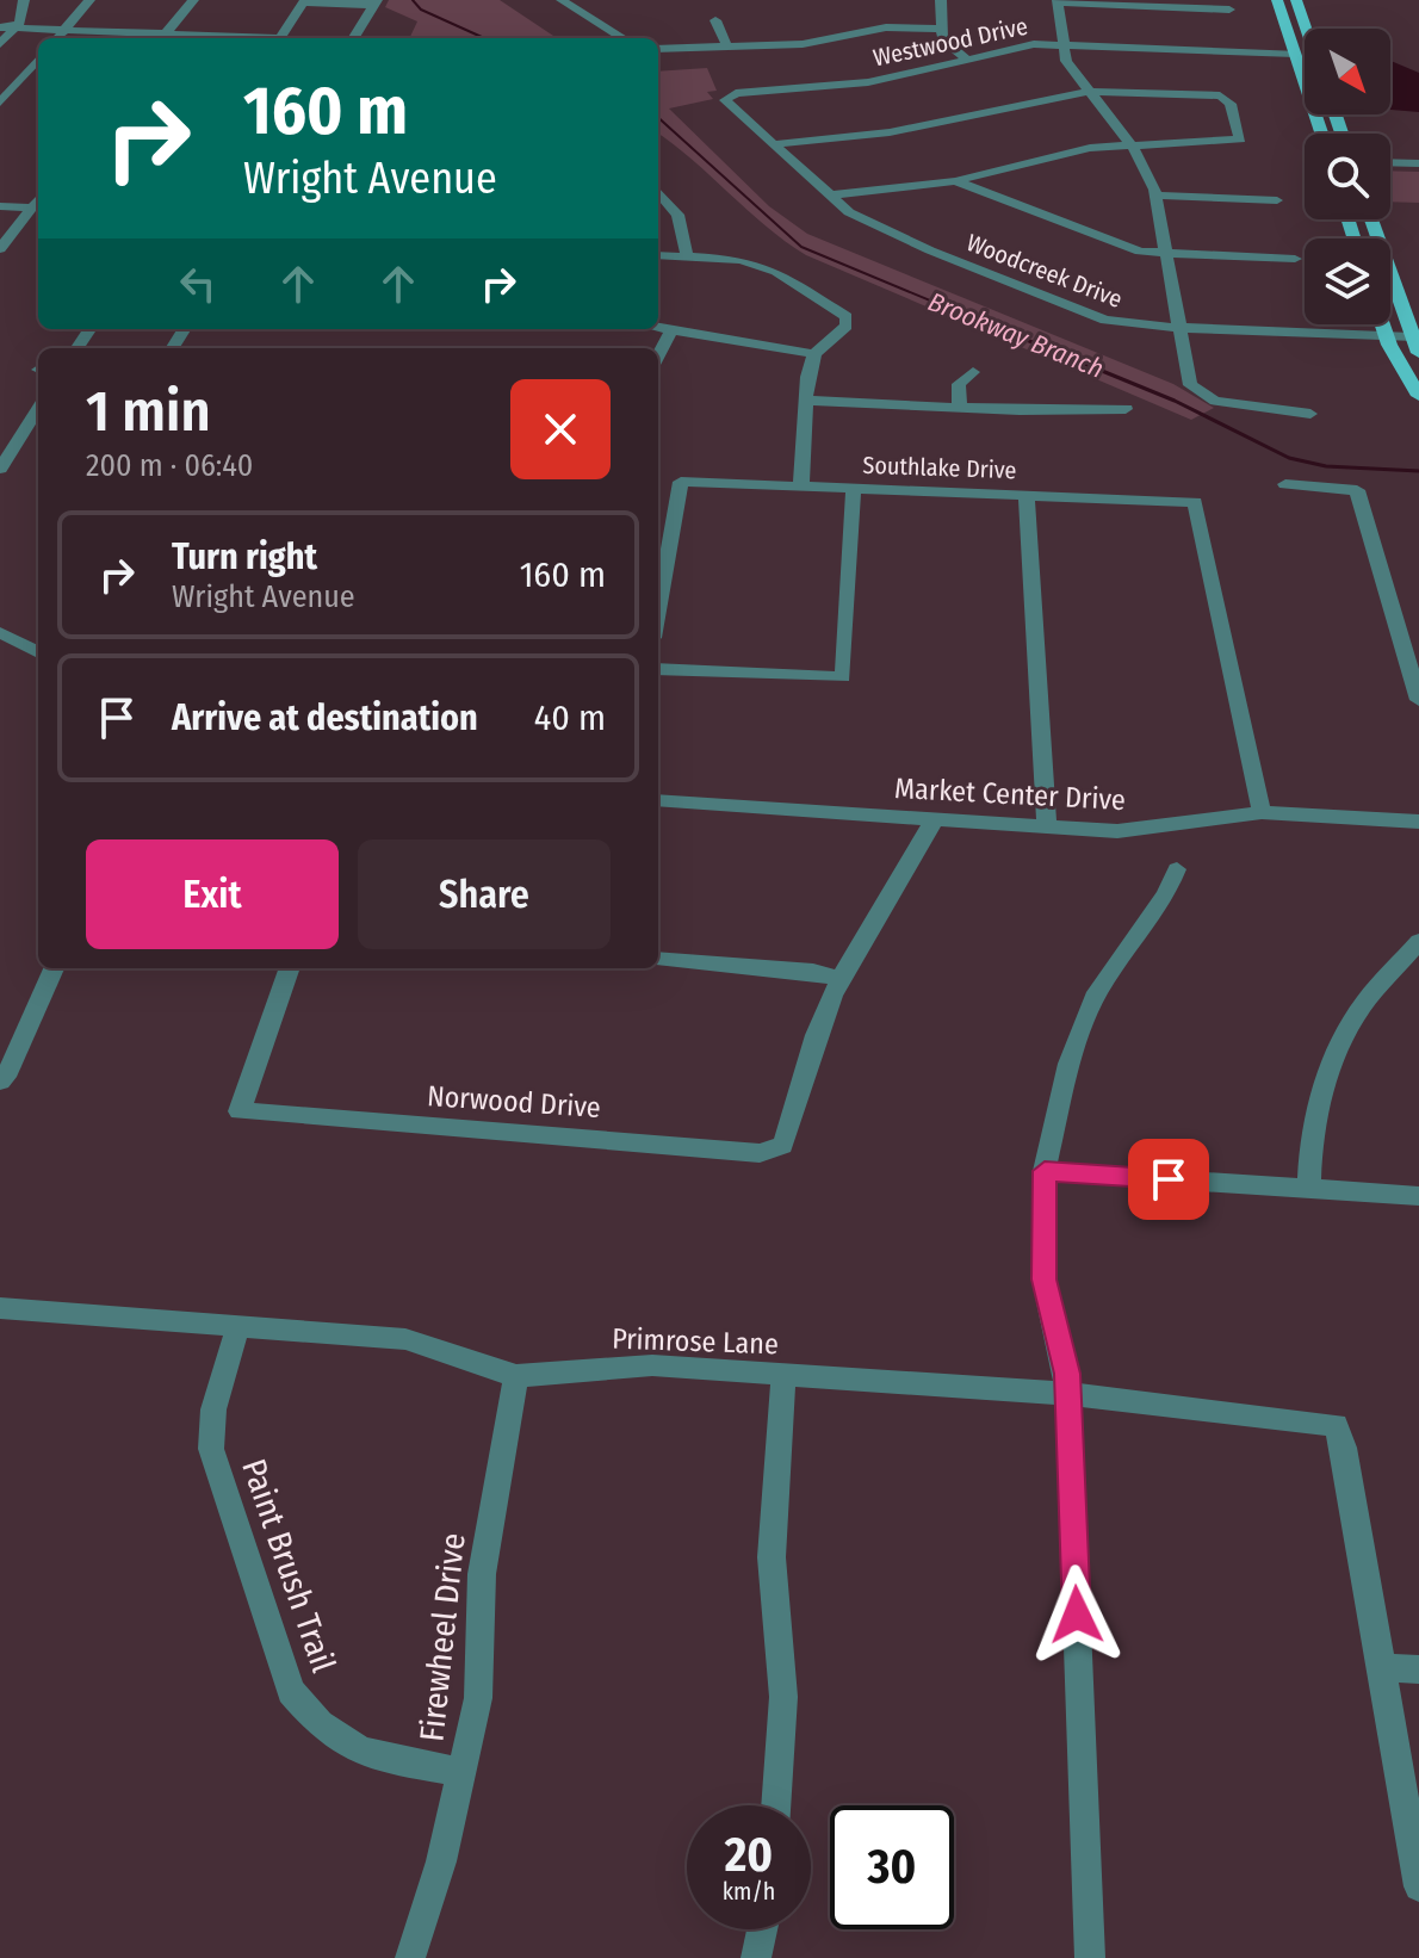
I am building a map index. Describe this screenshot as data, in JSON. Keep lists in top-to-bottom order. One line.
{"streets":{"street":["Westwood Drive","Woodcreek Drive","Southlake Drive","Market Center Drive","Norwood Drive","Primrose Lane","Paint Brush Trail","Firewheel Drive"]},"crossings":[["Westwood Drive","Woodcreek Drive"],["Southlake Drive","Market Center Drive"],["Primrose Lane","Paint Brush Trail"],["Primrose Lane","Firewheel Drive"],["Paint Brush Trail","Firewheel Drive"]],"water":["Brookway Branch"],"north":"bottom right","page":{"turn":["160 m","Wright Avenue"],"heading":["1 min","200 m · 06:40"],"list":[{"name":"Turn right","note":"Wright Avenue","value":"160 m"},{"name":"Arrive at destination","value":"40 m"}],"buttons":["Exit","Share"],"speed":"20 km/h","limit":"30"}}
